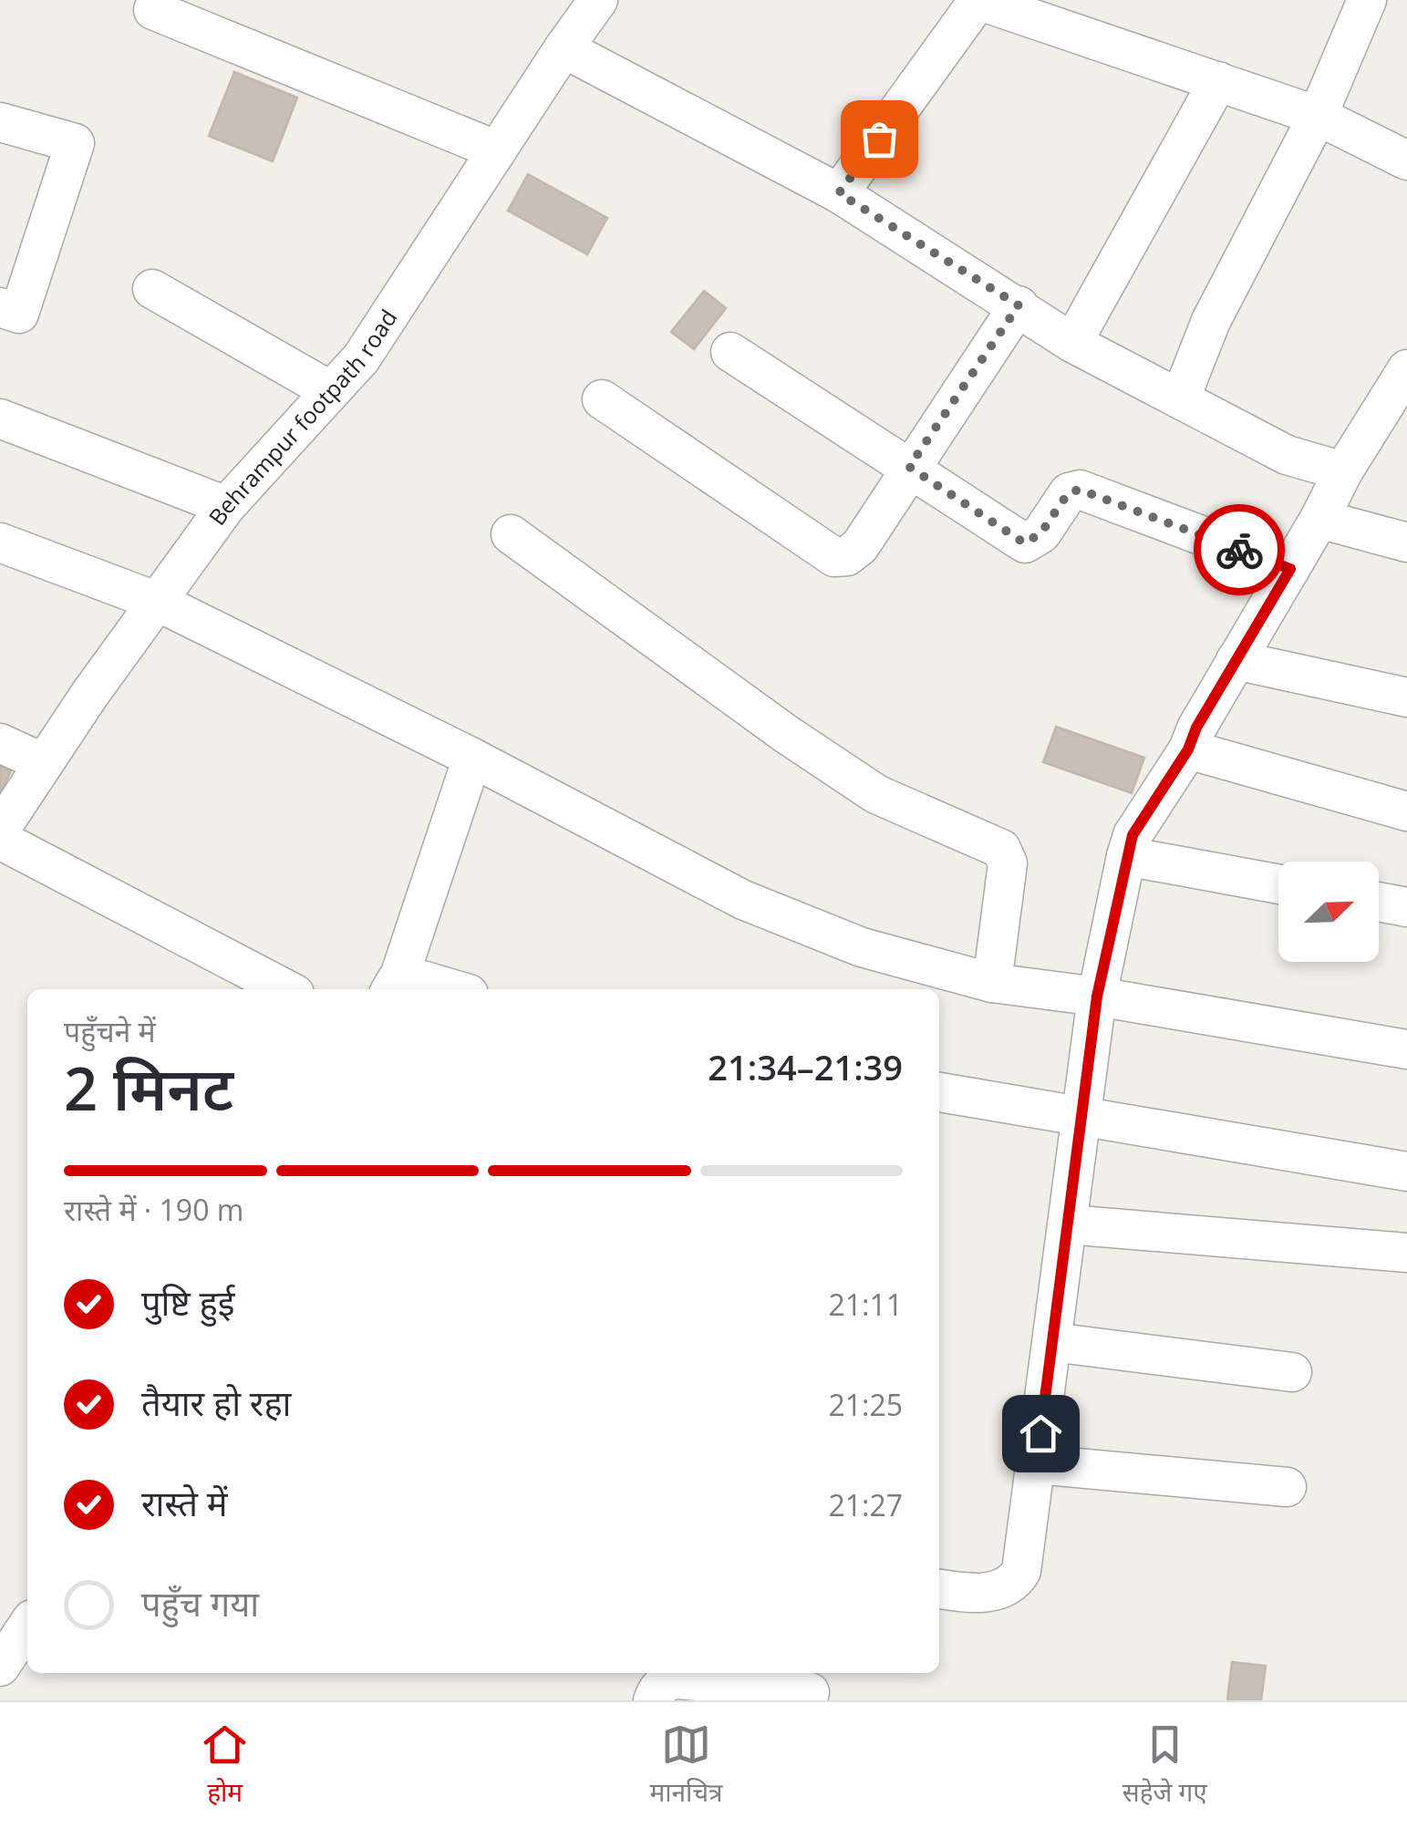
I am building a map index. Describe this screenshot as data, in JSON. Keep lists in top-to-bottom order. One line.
{"streets":{"street":["Behrampur footpath road"]},"north":"top right","page":{"heading":["2 मिनट","पहुँचने में","21:34–21:39"],"bar":"रास्ते में · 190 m","list":[["पुष्टि हुई","21:11"],["तैयार हो रहा","21:25"],["रास्ते में","21:27"],"पहुँच गया"],"tabs":["होम","मानचित्र","सहेजे गए"]}}
